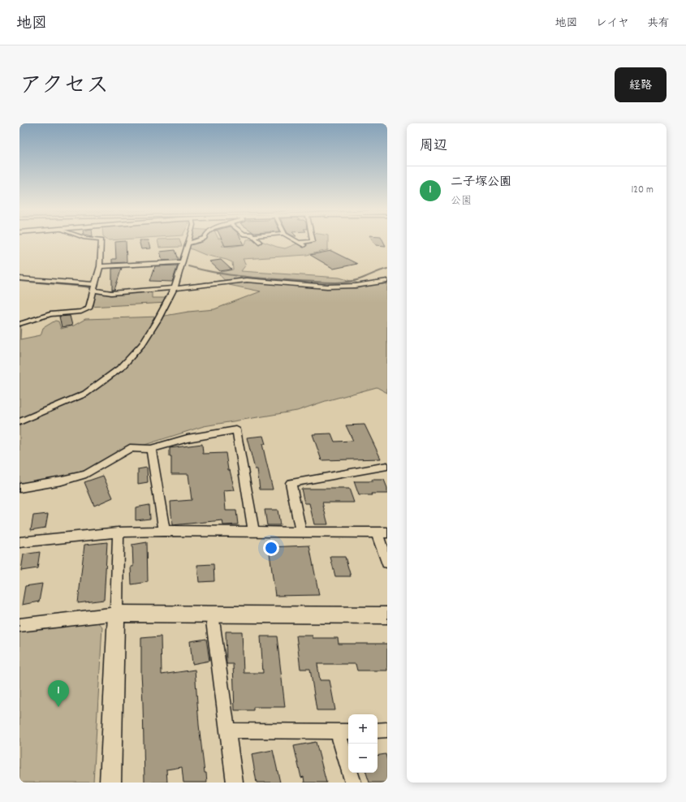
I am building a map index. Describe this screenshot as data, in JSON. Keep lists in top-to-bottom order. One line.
{"page":{"header":"地図","nav":["地図","レイヤ","共有"],"title":"アクセス","buttons":"経路","heading":"周辺","list":[{"mark":"1","name":"二子塚公園","note":"公園","value":"120 m"}],"pins":"1","map_buttons":["+","−"]}}
